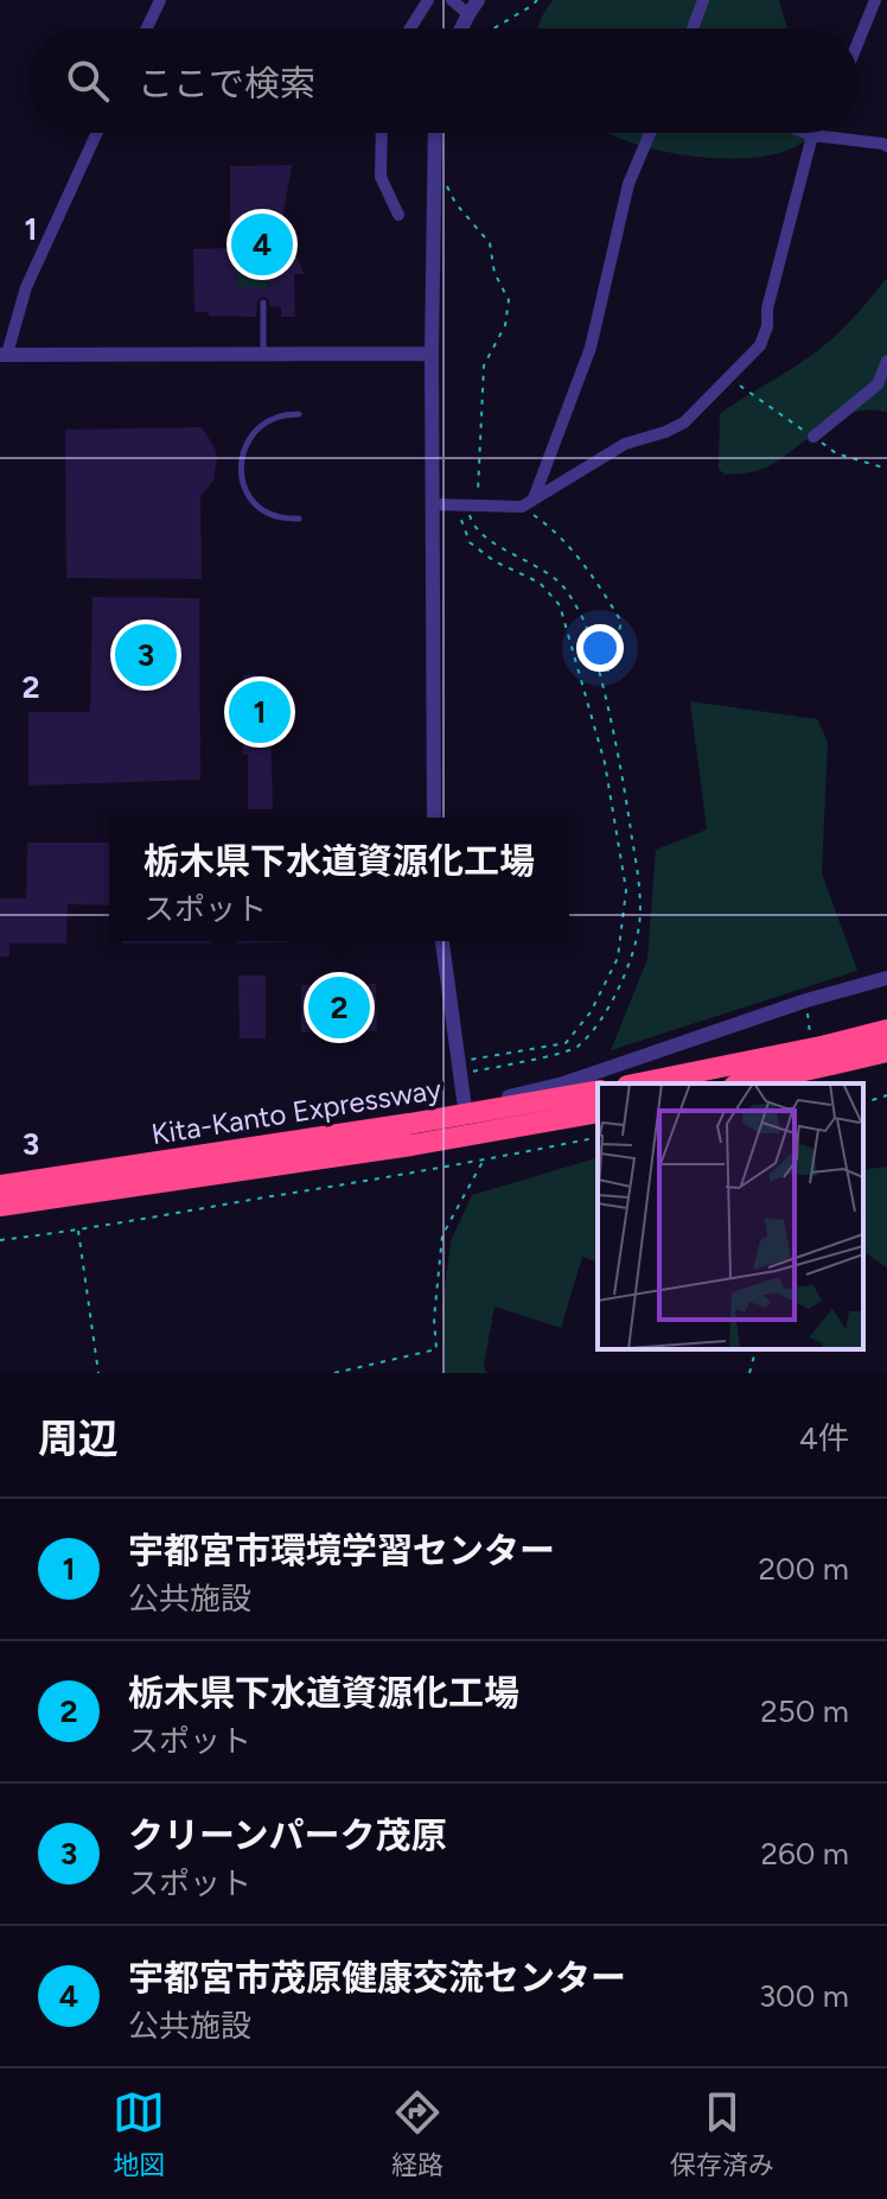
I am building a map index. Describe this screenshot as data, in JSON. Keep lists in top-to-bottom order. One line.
{"streets":{"highway":["Kita-Kanto Expressway"]},"page":{"search":"ここで検索","pins":["4","3","1","2"],"popup":["栃木県下水道資源化工場","スポット"],"heading":["周辺","4件"],"list":[{"mark":"1","name":"宇都宮市環境学習センター","note":"公共施設","value":"200 m"},{"mark":"2","name":"栃木県下水道資源化工場","note":"スポット","value":"250 m"},{"mark":"3","name":"クリーンパーク茂原","note":"スポット","value":"260 m"},{"mark":"4","name":"宇都宮市茂原健康交流センター","note":"公共施設","value":"300 m"}],"nav":["地図","経路","保存済み"]},"grid":{"rows":["1","2","3"]}}
